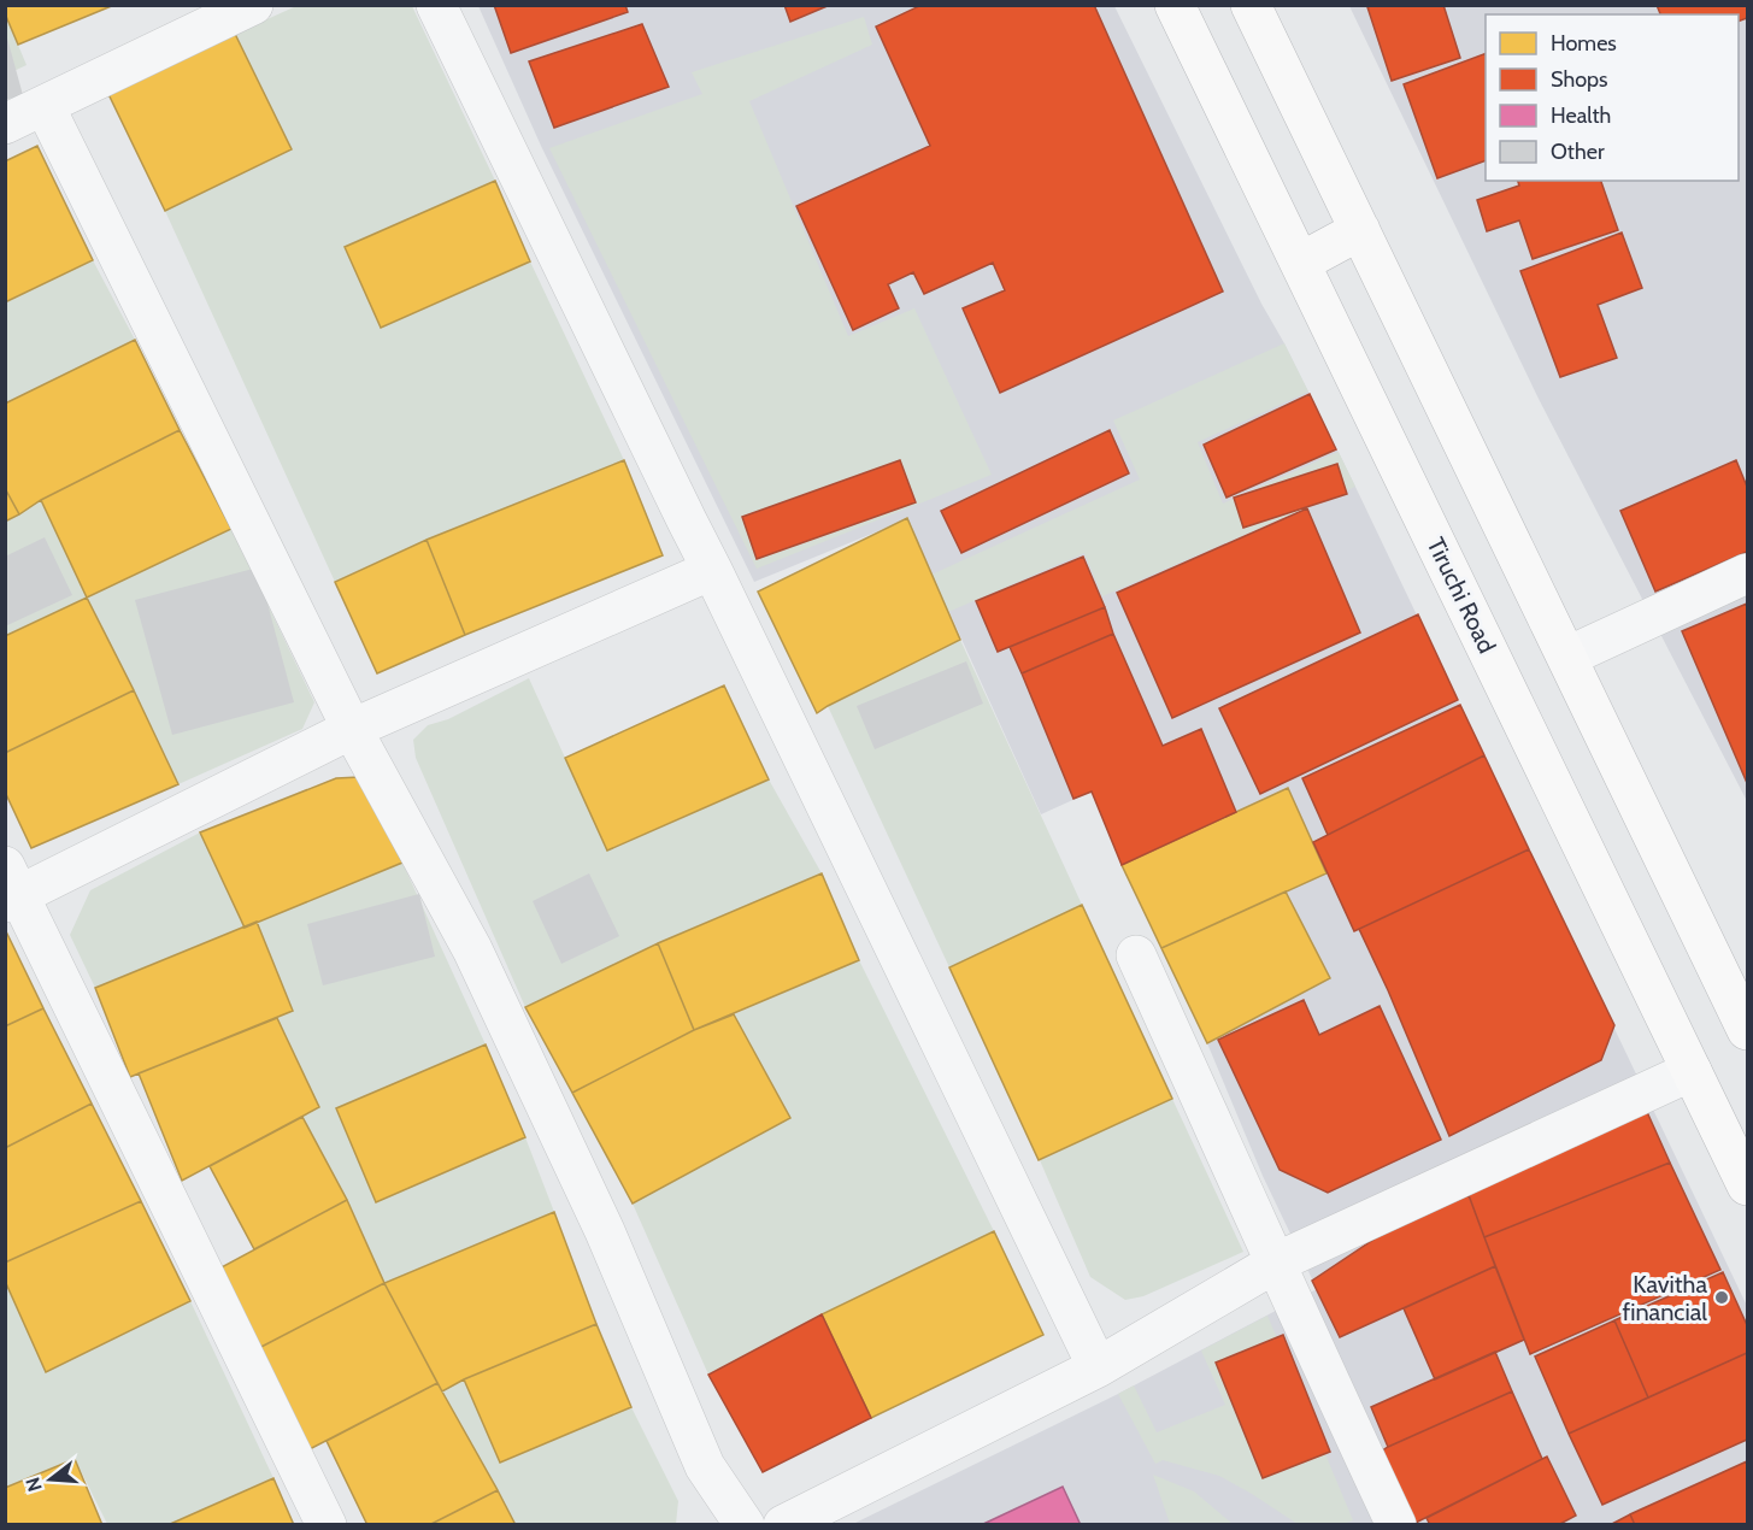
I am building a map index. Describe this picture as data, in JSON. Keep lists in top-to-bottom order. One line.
{"streets":{"highway":["Tiruchi Road"]},"places":["Kavitha financial"],"legend":["Homes","Shops","Health","Other"],"north":"left"}
